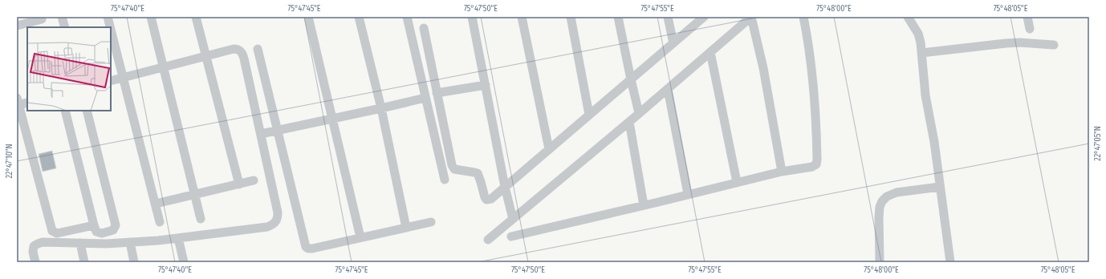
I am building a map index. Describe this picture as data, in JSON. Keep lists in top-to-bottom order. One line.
{"coordinates":["75°47'40\"E","75°47'45\"E","75°47'50\"E","75°47'55\"E","75°48'00\"E","75°48'05\"E","22°47'05\"N","22°47'10\"N"]}
